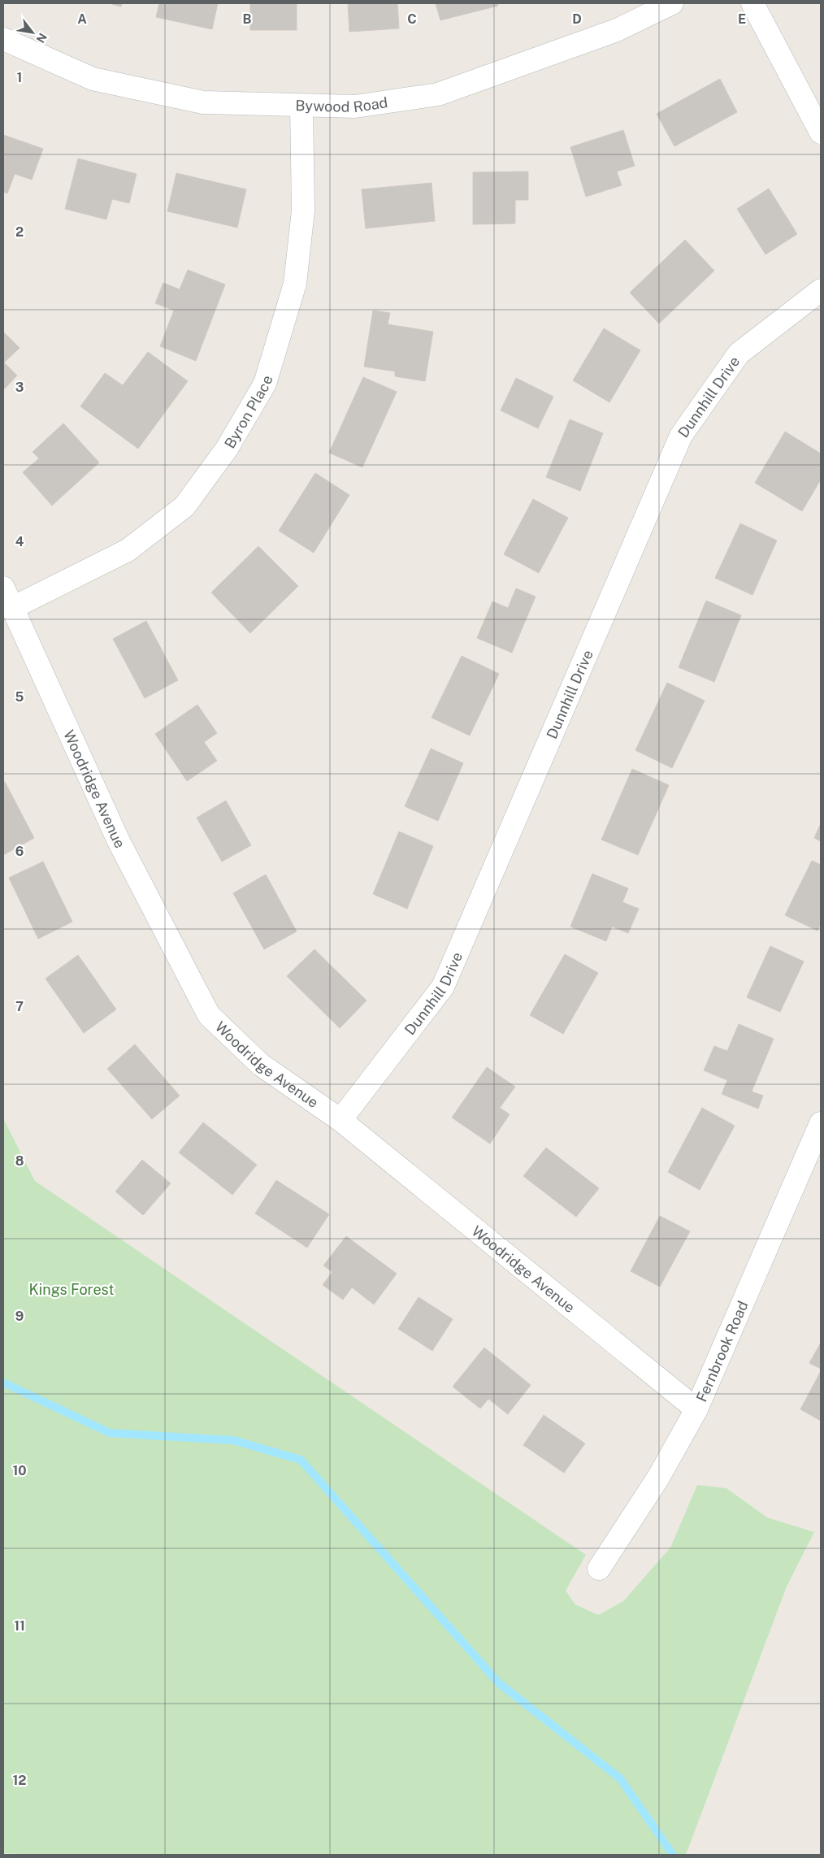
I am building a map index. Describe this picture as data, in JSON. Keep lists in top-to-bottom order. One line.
{"streets":{"street":["Bywood Road","Dunnhill Drive","Byron Place","Woodridge Avenue","Fernbrook Road"]},"crossings":[["Bywood Road","Byron Place"],["Dunnhill Drive","Woodridge Avenue"],["Byron Place","Woodridge Avenue"],["Woodridge Avenue","Fernbrook Road"]],"parks":["Kings Forest"],"north":"bottom right","grid":{"columns":["A","B","C","D","E"],"rows":["1","2","3","4","5","6","7","8","9","10","11","12"]}}
